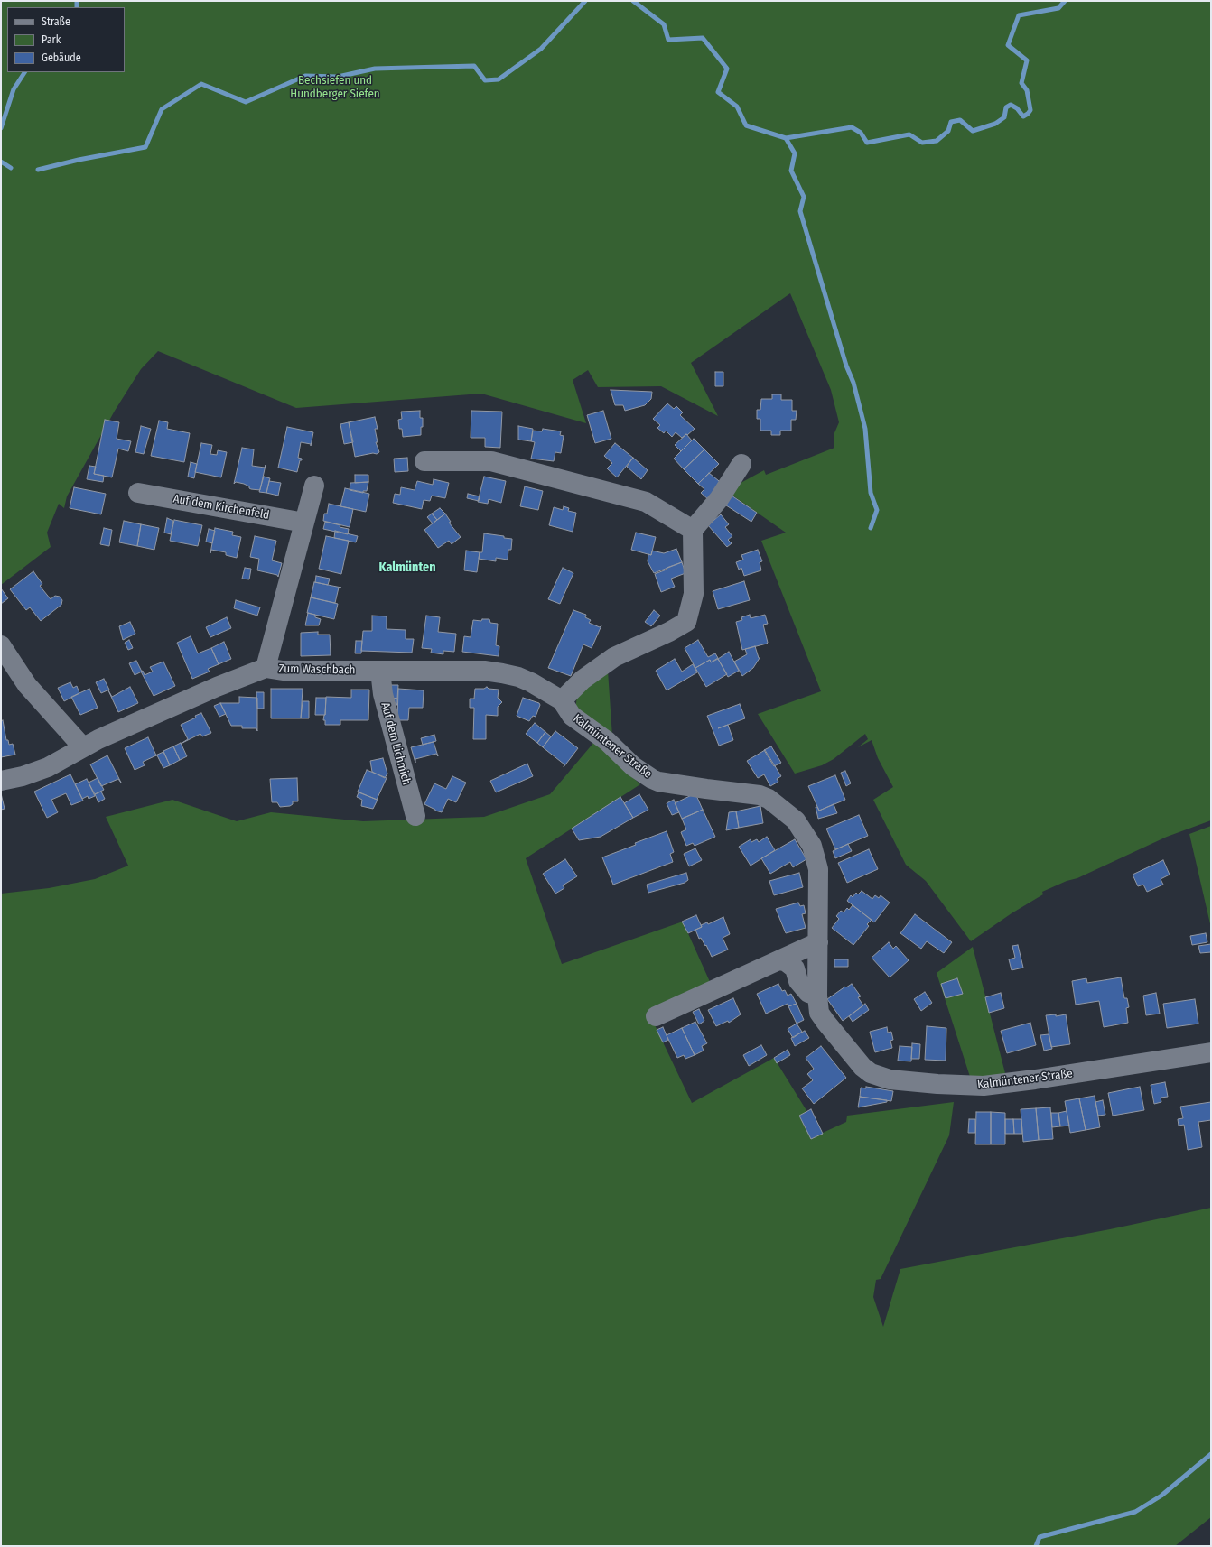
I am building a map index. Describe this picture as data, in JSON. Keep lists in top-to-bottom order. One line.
{"streets":{"street":["Auf dem Kirchenfeld","Zum Waschbach","Auf dem Lichmich","Kalmüntener Straße"]},"crossings":[["Zum Waschbach","Auf dem Lichmich"],["Zum Waschbach","Kalmüntener Straße"]],"districts":["Kalmünten"],"parks":["Bechsiefen und Hundberger Siefen"],"legend":["Straße","Park","Gebäude"]}
